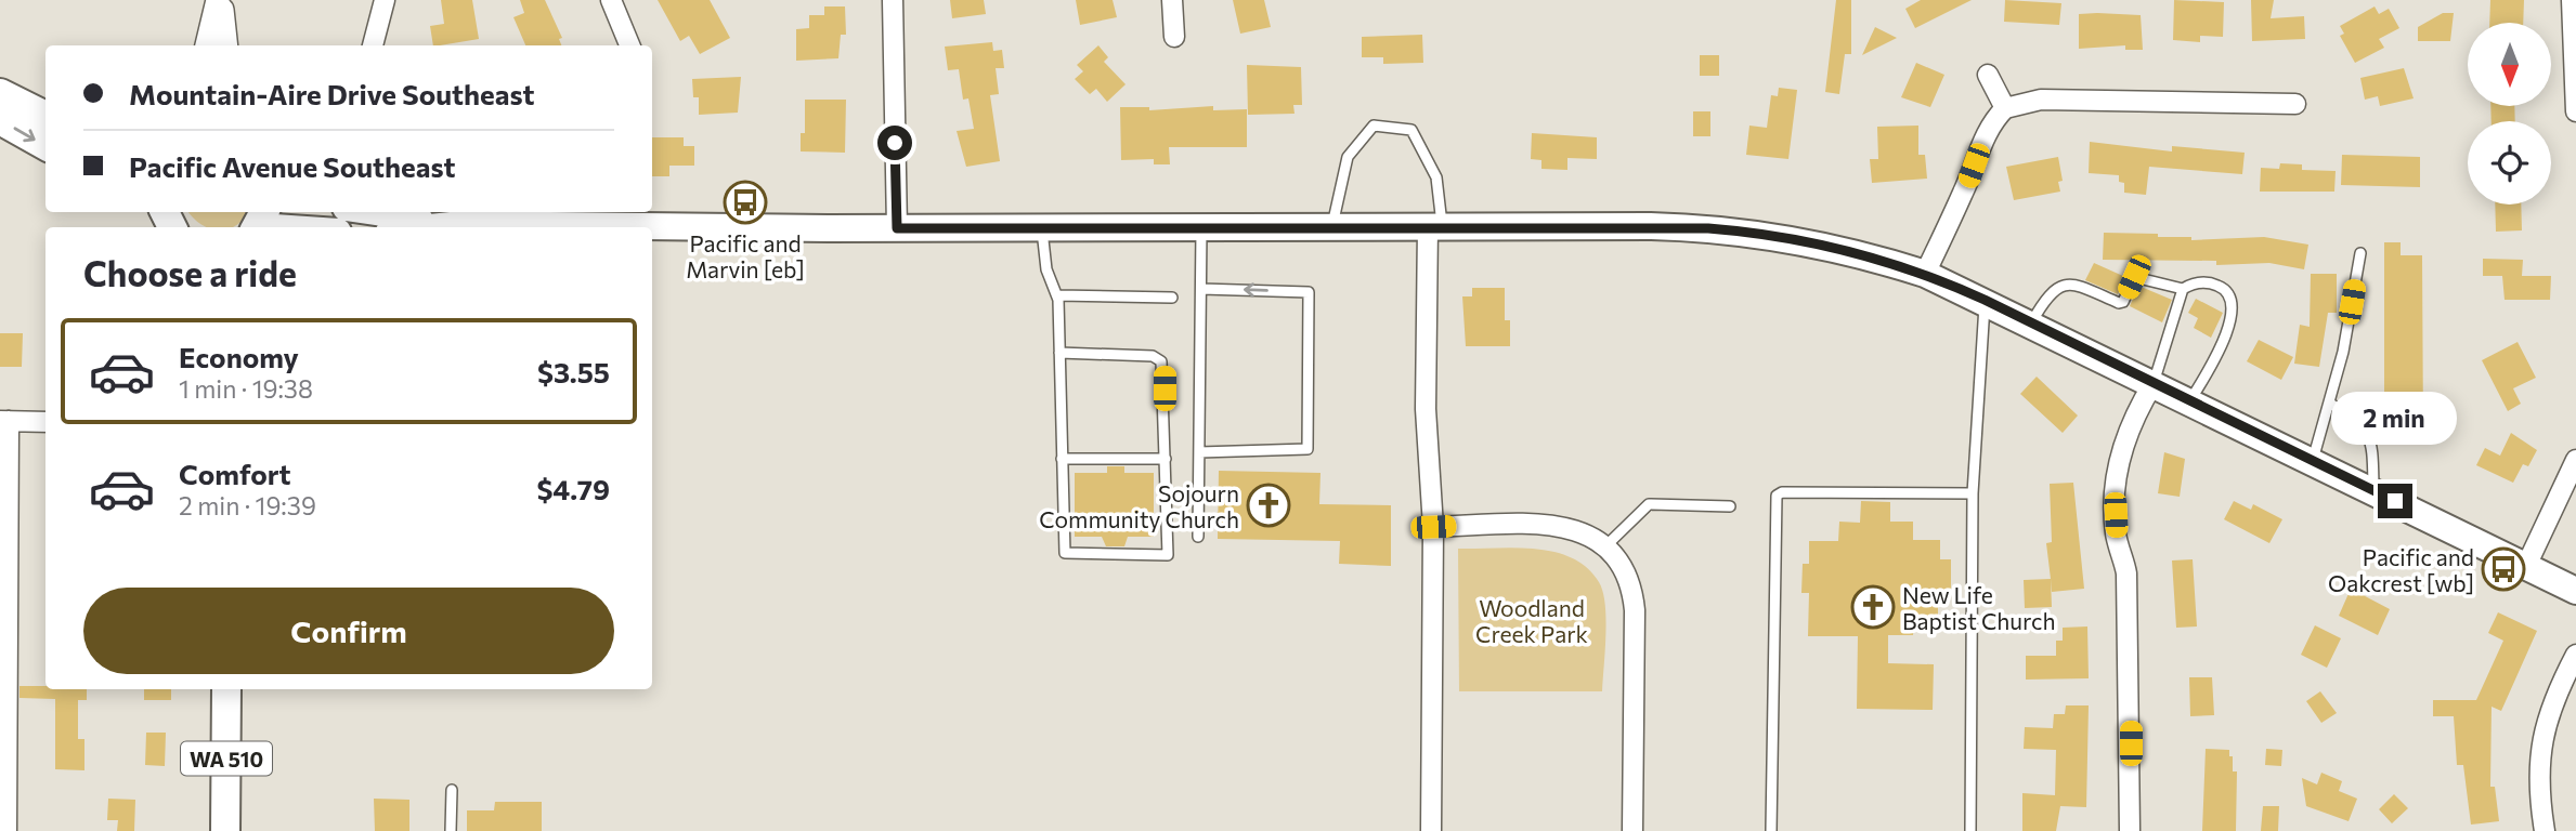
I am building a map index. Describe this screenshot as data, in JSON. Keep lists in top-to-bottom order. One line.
{"streets":{"main road":["WA 510"]},"parks":["Woodland Creek Park"],"places":{"bus stop":["Pacific and Marvin [eb]","Pacific and Oakcrest [wb]"],"church":["Sojourn Community Church","New Life Baptist Church"]},"north":"bottom","page":{"banner":["Mountain-Aire Drive Southeast","Pacific Avenue Southeast"],"heading":"Choose a ride","list":[{"name":"Economy","note":"1 min · 19:38","value":"$3.55"},{"name":"Comfort","note":"2 min · 19:39","value":"$4.79"}],"bubble":"2 min","buttons":"Confirm"}}
